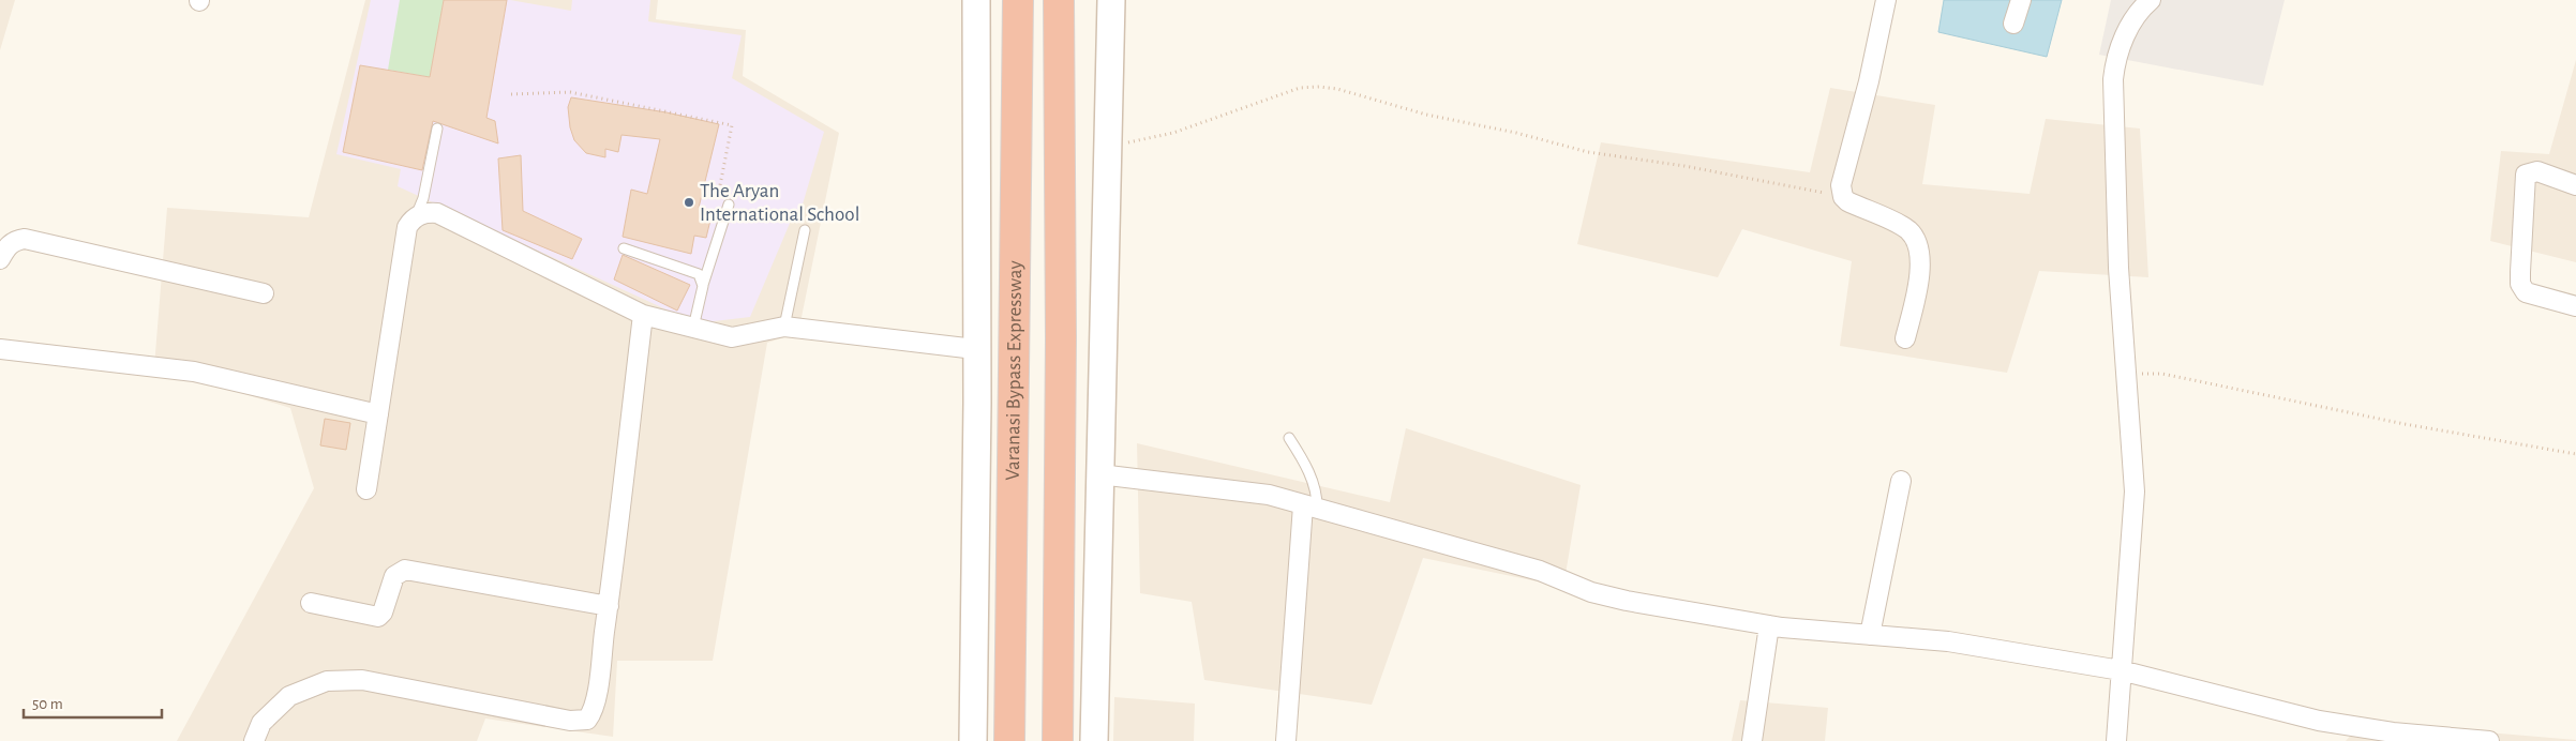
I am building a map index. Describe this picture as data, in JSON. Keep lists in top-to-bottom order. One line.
{"streets":{"highway":["Varanasi Bypass Expressway"]},"places":["The Aryan International School"],"scale_bar":"50 m"}
